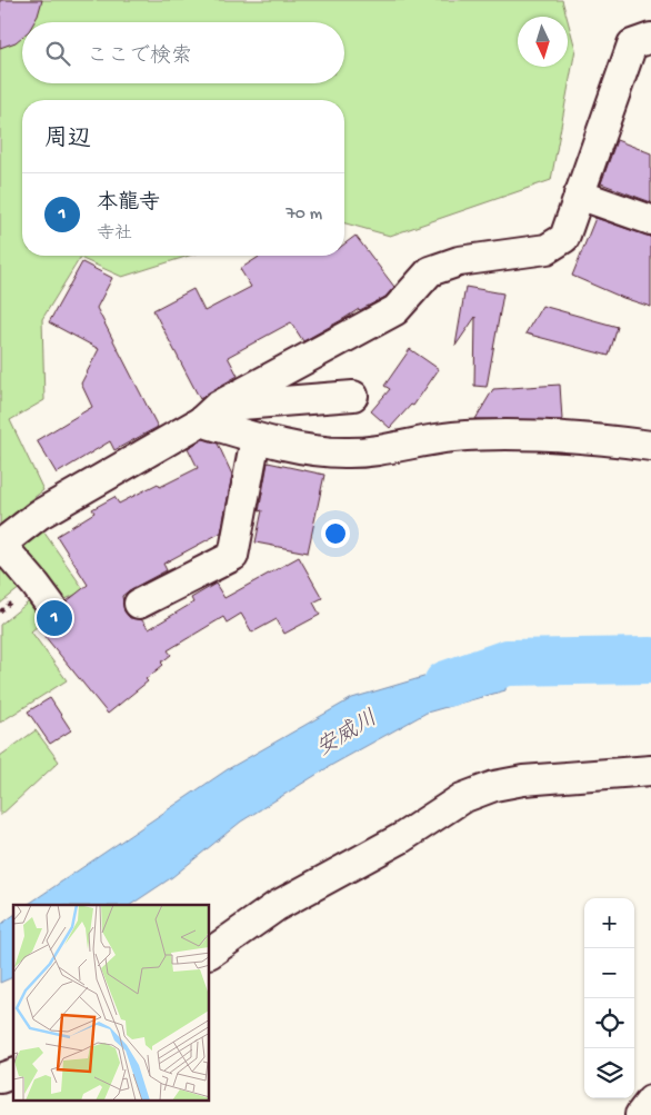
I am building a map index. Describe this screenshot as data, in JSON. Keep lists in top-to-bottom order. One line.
{"water":["安威川"],"north":"bottom","page":{"search":"ここで検索","heading":"周辺","list":[{"mark":"1","name":"本龍寺","note":"寺社","value":"70 m"}],"pins":"1","map_buttons":["+","−"]}}
